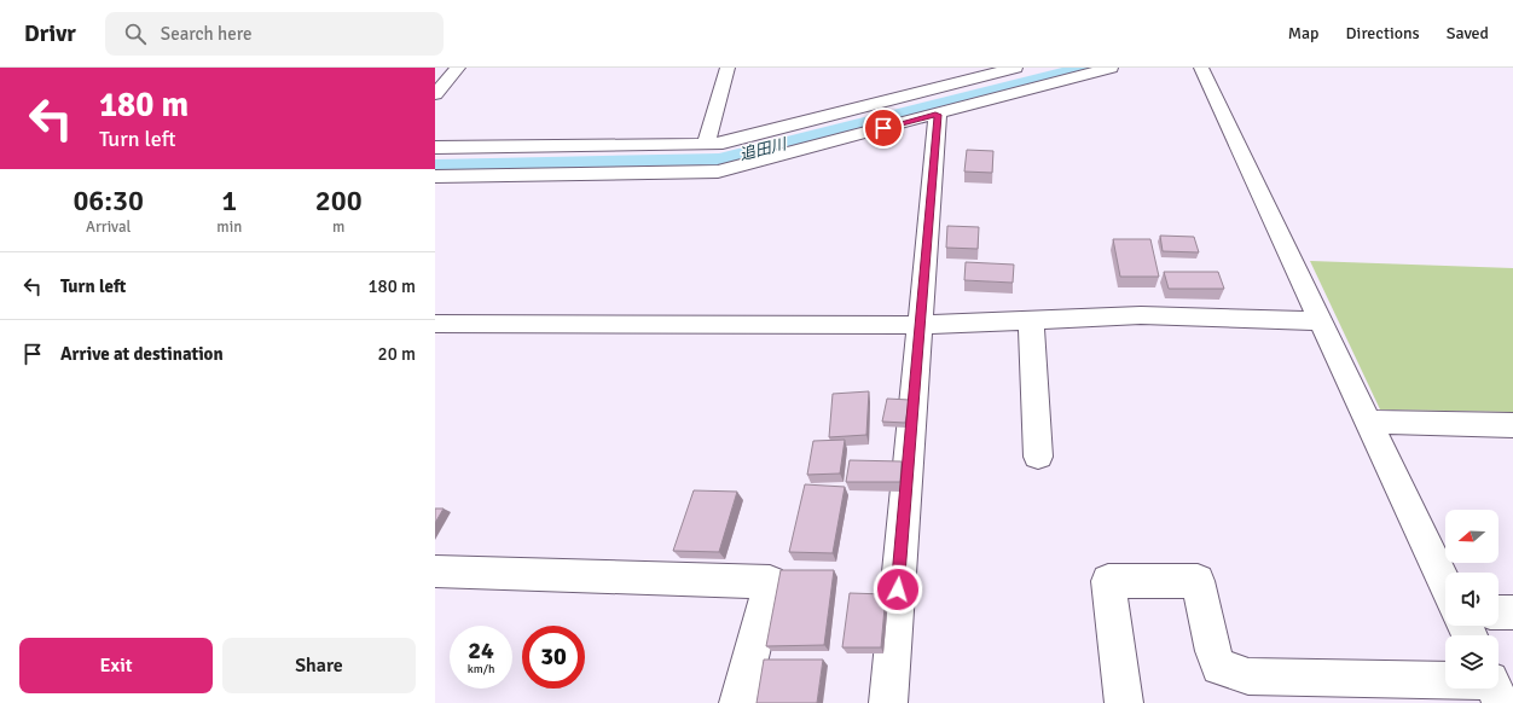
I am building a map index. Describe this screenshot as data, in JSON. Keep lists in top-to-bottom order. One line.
{"water":["追田川"],"north":"left","page":{"header":"Drivr","search":"Search here","nav":["Map","Directions","Saved"],"turn":["180 m","Turn left"],"eta":["06:30","Arrival","1","min","200","m"],"list":[{"name":"Turn left","value":"180 m"},{"name":"Arrive at destination","value":"20 m"}],"speed":"24 km/h","limit":"30","buttons":["Exit","Share"]}}
